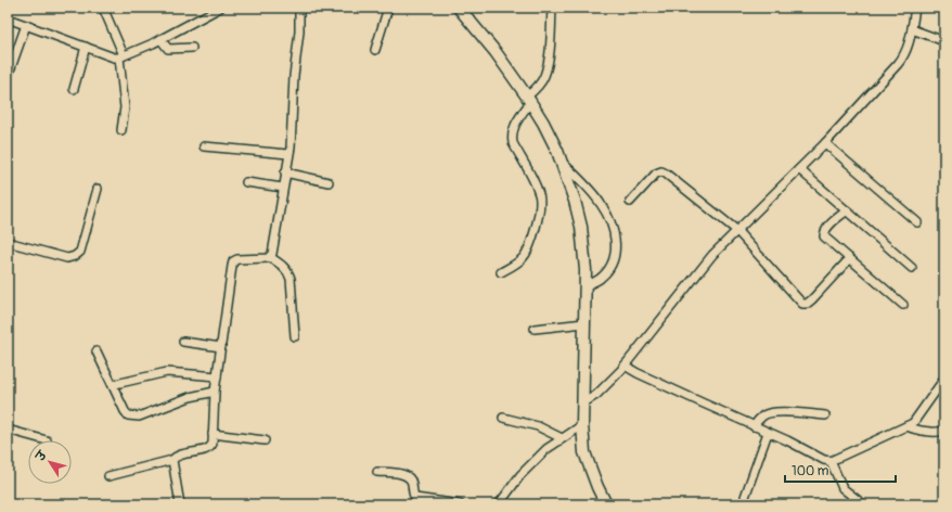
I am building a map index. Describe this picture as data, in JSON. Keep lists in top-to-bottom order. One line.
{"scale_bar":"100 m","north":"top left"}
